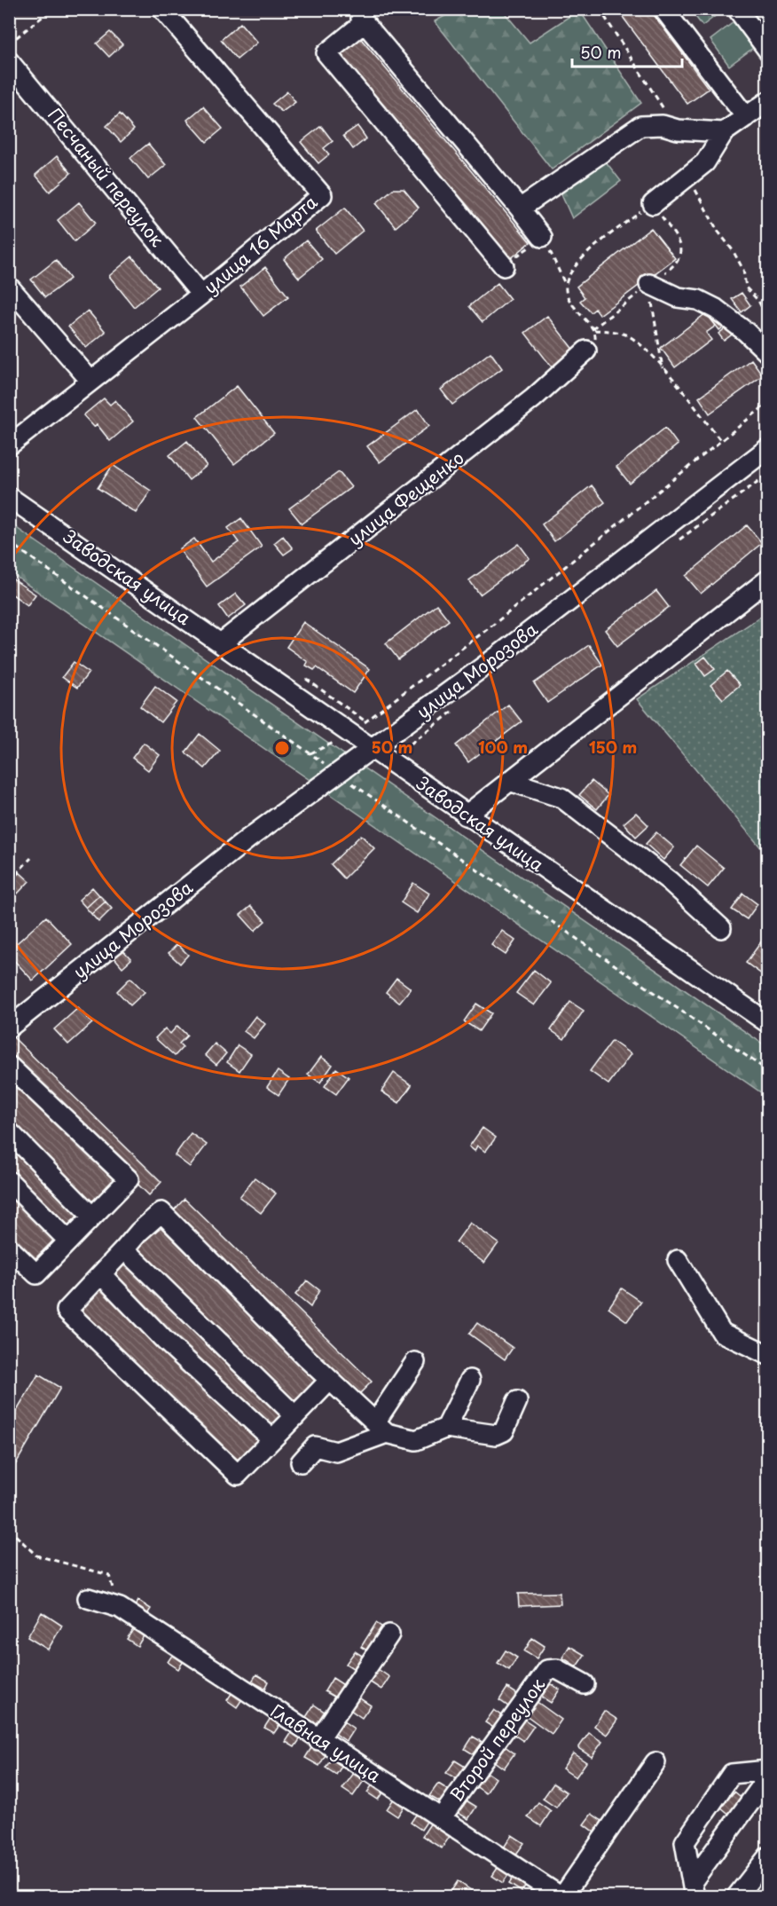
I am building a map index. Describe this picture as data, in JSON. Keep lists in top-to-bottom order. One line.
{"streets":{"street":["Песчаный переулок","улица 16 Марта","улица Фещенко","Заводская улица","улица Морозова","Второй переулок","Главная улица"]},"crossings":[["Песчаный переулок","улица 16 Марта"],["улица Фещенко","Заводская улица"],["Заводская улица","улица Морозова"],["Второй переулок","Главная улица"]],"scale_bar":"50 m","rings":["50 m","100 m","150 m"]}
